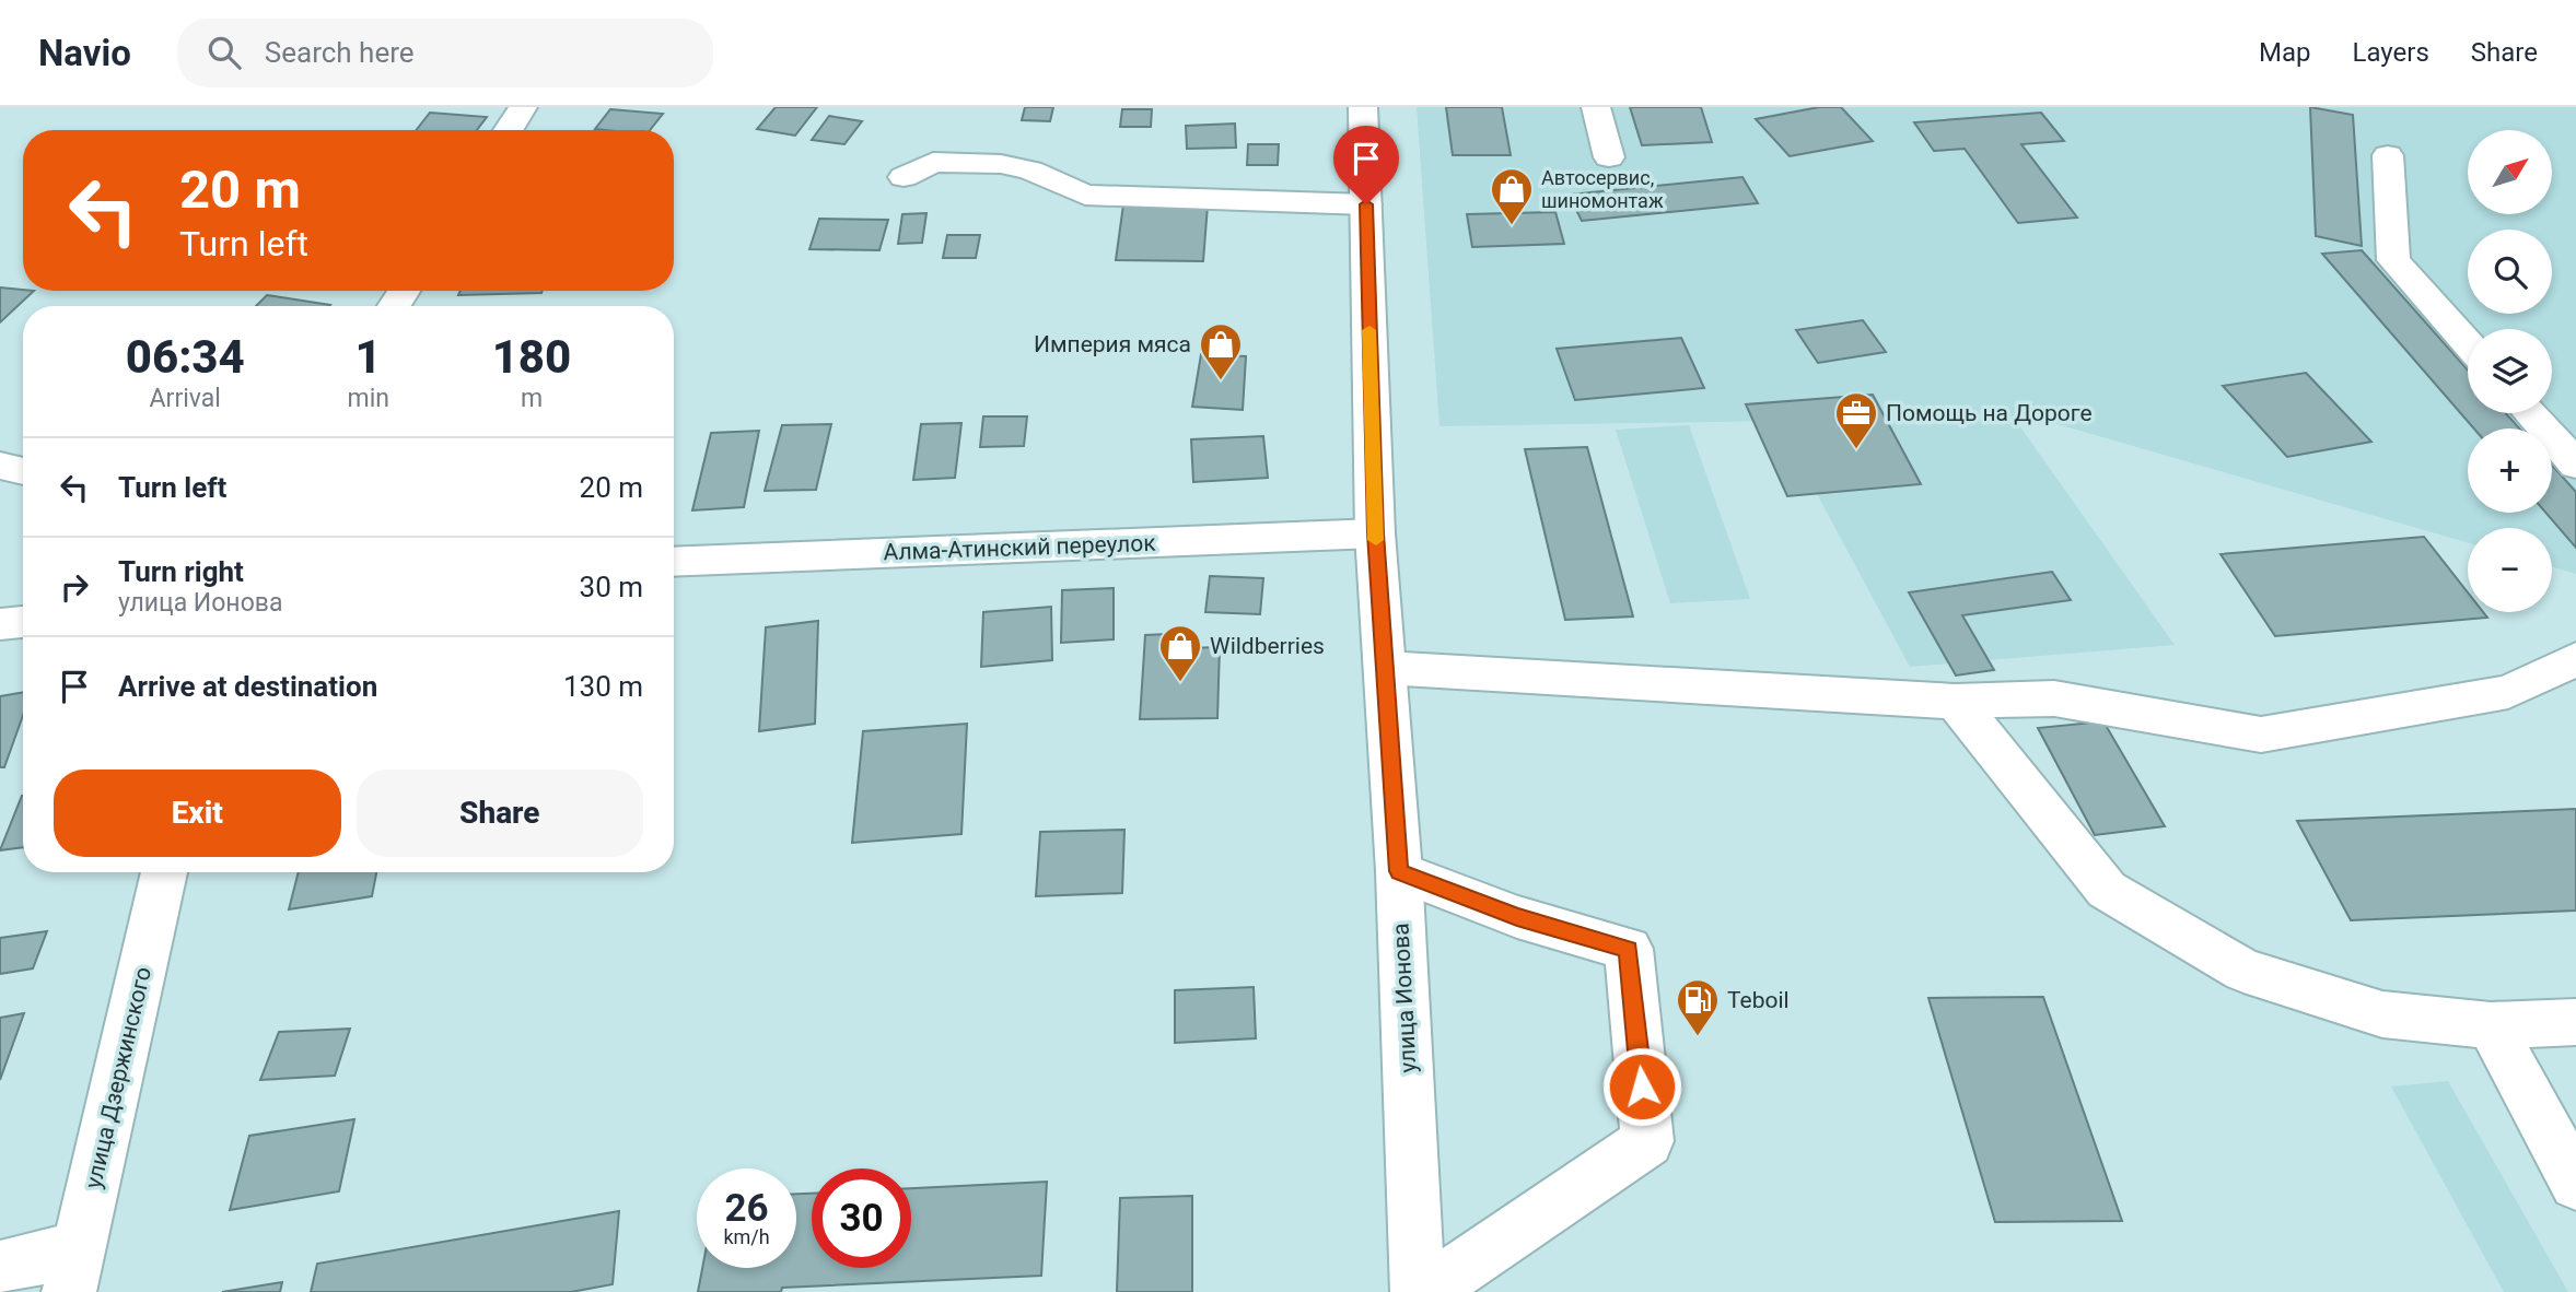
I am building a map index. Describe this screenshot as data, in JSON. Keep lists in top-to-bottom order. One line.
{"streets":{"street":["Алма-Атинский переулок","улица Ионова","улица Дзержинского"]},"crossings":[["Алма-Атинский переулок","улица Ионова"]],"places":{"shop":["Автосервис, шиномонтаж","Империя мяса","Wildberries"],"office":["Помощь на Дороге"],"fuel station":["Teboil"]},"north":"top right","page":{"header":"Navio","search":"Search here","nav":["Map","Layers","Share"],"map_buttons":["+","−"],"turn":["20 m","Turn left"],"eta":["06:34","Arrival","1","min","180","m"],"list":[{"name":"Turn left","value":"20 m"},{"name":"Turn right","note":"улица Ионова","value":"30 m"},{"name":"Arrive at destination","value":"130 m"}],"buttons":["Exit","Share"],"speed":"26 km/h","limit":"30"}}
